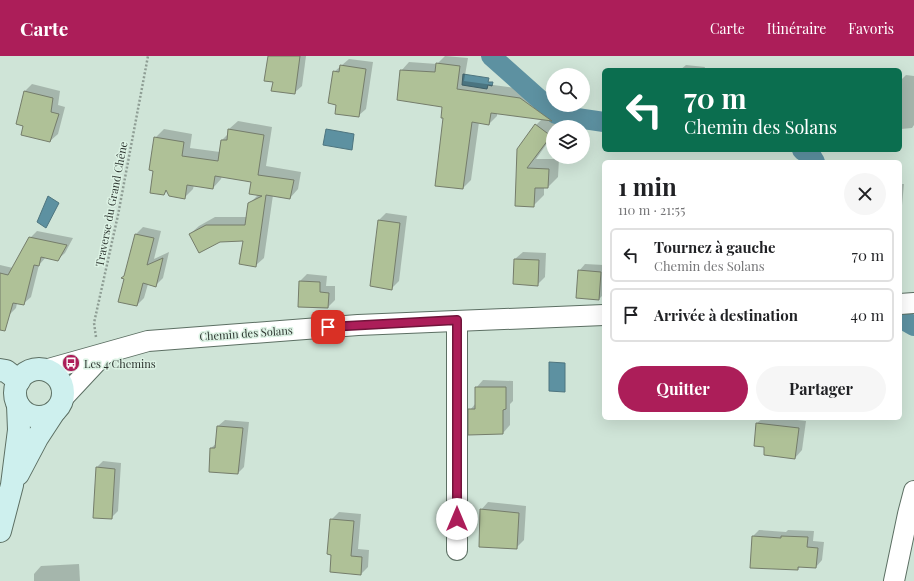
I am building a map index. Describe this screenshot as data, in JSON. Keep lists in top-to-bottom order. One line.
{"streets":{"street":["Chemin des Solans"],"path":["Traverse du Grand Chêne"]},"crossings":[["Traverse du Grand Chêne","Chemin des Solans"]],"places":{"bus stop":["Les 4 Chemins"]},"page":{"header":"Carte","nav":["Carte","Itinéraire","Favoris"],"turn":["70 m","Chemin des Solans"],"heading":["1 min","110 m · 21:55"],"list":[{"name":"Tournez à gauche","note":"Chemin des Solans","value":"70 m"},{"name":"Arrivée à destination","value":"40 m"}],"buttons":["Quitter","Partager"]}}
